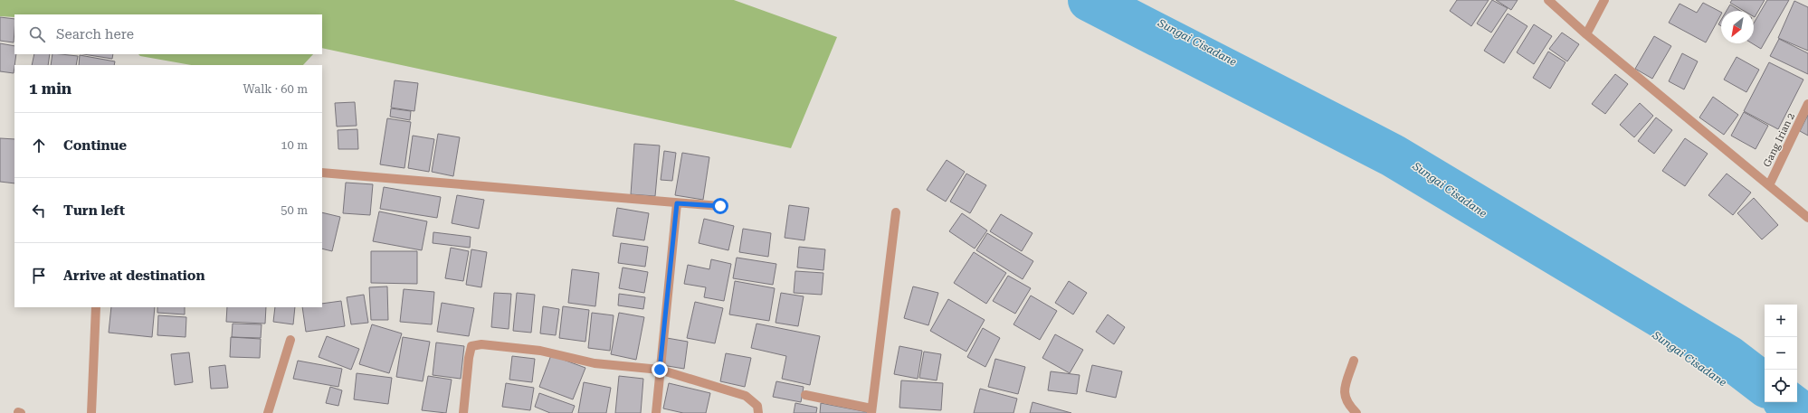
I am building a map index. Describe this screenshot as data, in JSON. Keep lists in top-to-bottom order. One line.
{"streets":{"street":["Gang Irian 2"]},"water":["Sungai Cisadane"],"north":"bottom left","page":{"search":"Search here","heading":["1 min","Walk · 60 m"],"list":[["Continue","10 m"],["Turn left","50 m"],"Arrive at destination"],"map_buttons":["+","−"]}}
